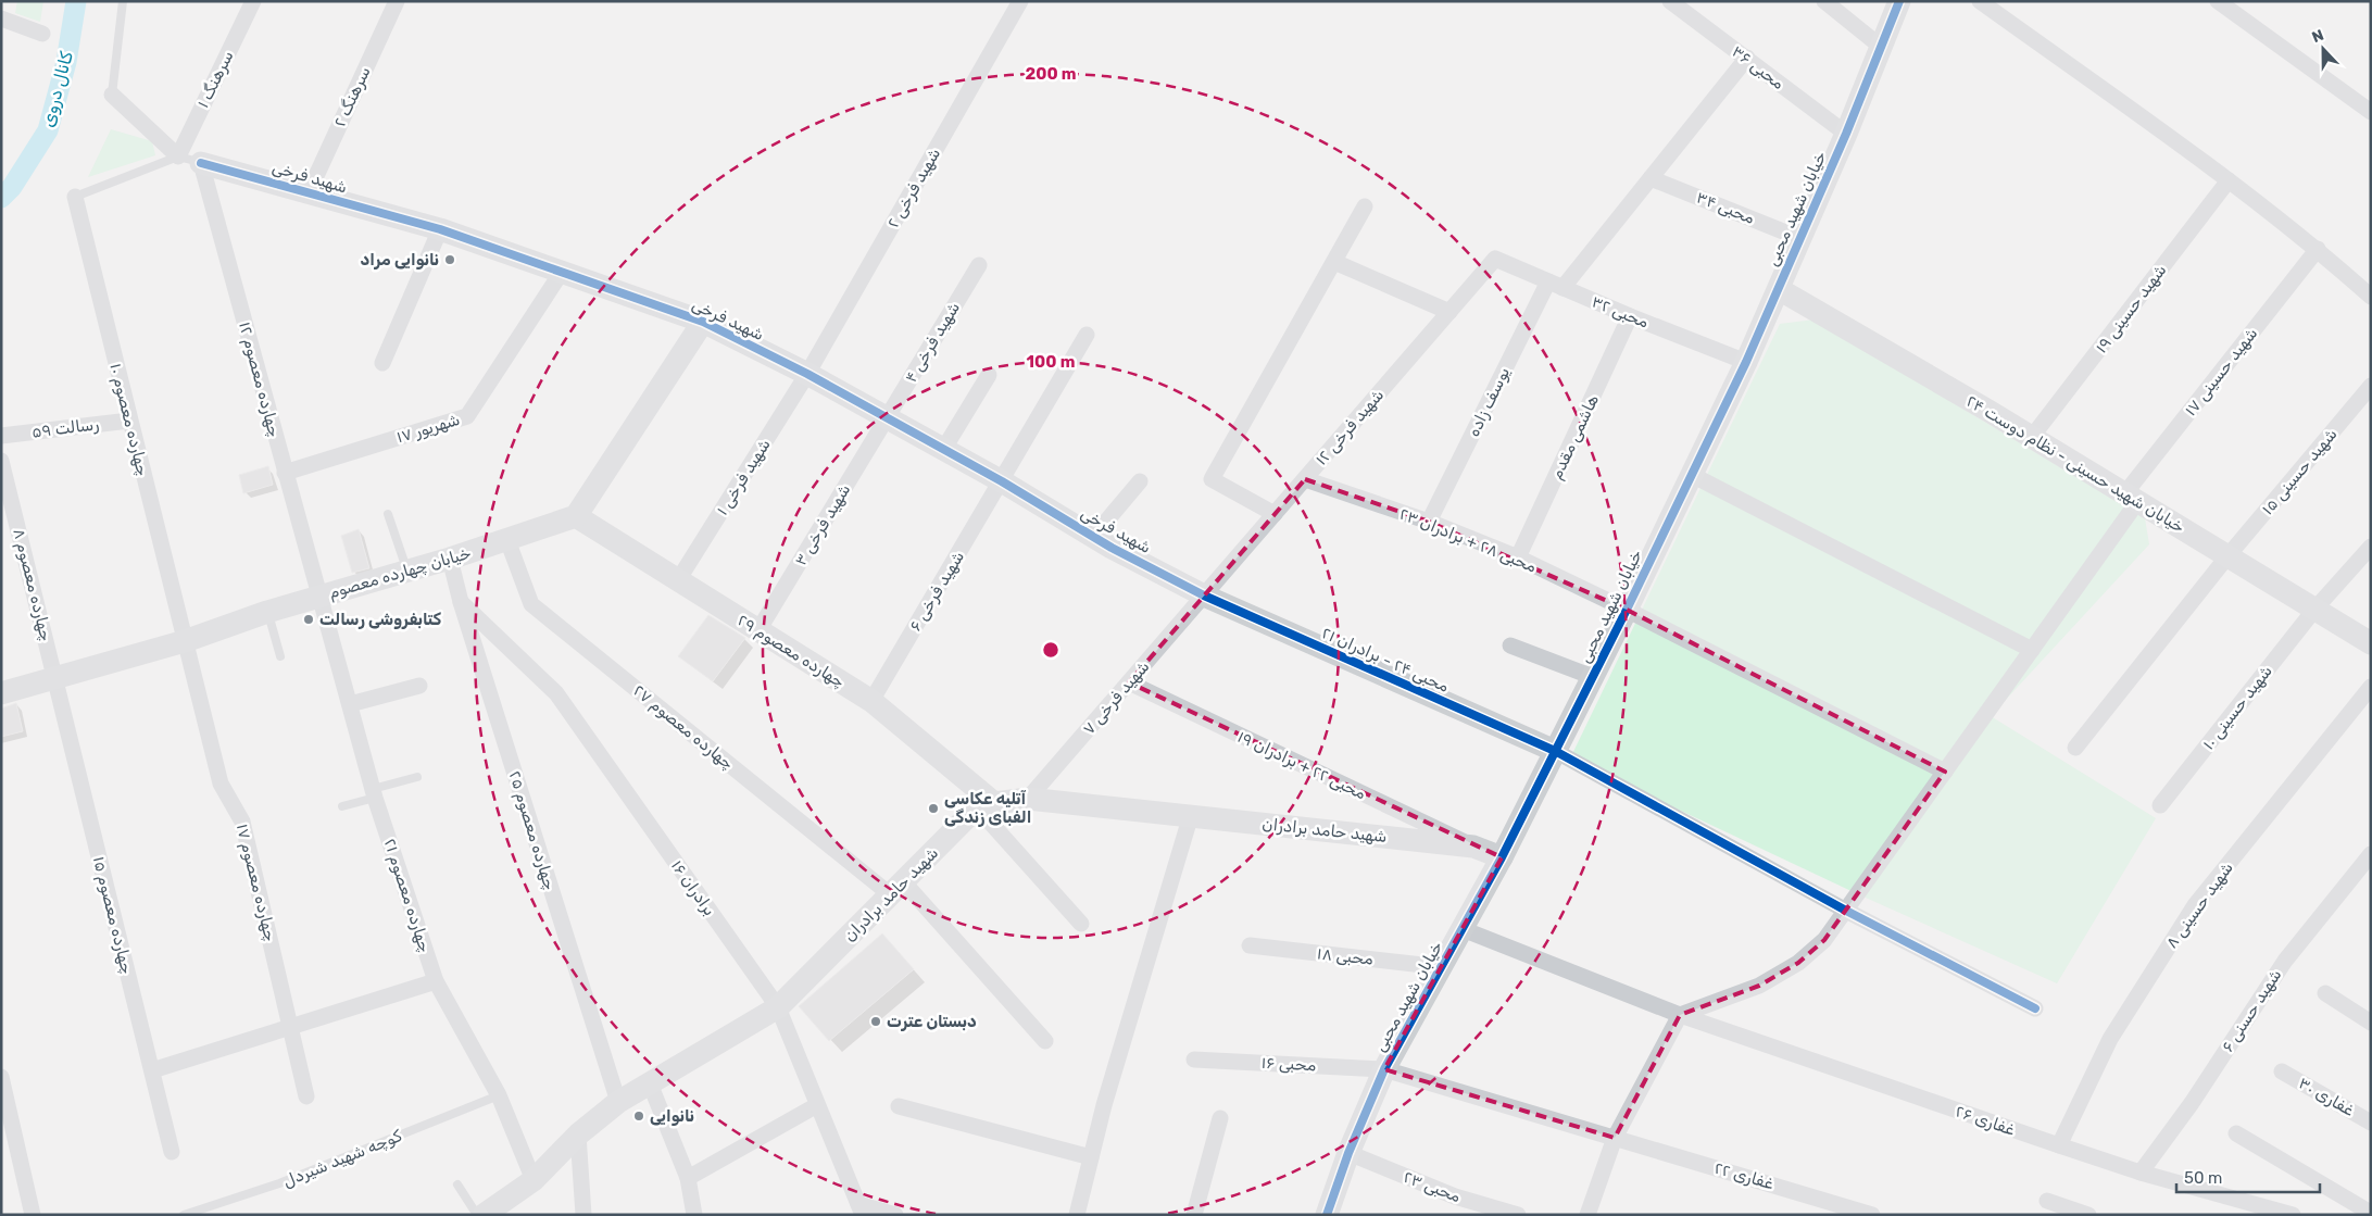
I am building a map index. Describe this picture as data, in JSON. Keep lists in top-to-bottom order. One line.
{"streets":{"street":["محبی ۳۶","سرهنگ ۱","سرهنگ ۲","شهید فرخی","شهید فرخی ۲","محبی ۳۴","خیابان شهید محبی","شهید حسینی ۱۹","محبی ۳۲","شهید فرخی ۴","شهید حسینی ۱۷","چهارده معصوم ۱۲","یوسف زاده","چهارده معصوم ۱۰","شهید فرخی ۱۲","رسالت ۵۹","۱۷ شهریور","هاشمی مقدم","خیابان شهید حسینی - نظام دوست ۲۴","شهید حسینی ۱۵","شهید فرخی ۱","شهید فرخی ۳","محبی ۲۸ + برادران ۲۳","خیابان چهارده معصوم","چهارده معصوم ۸","شهید فرخی ۶","چهارده معصوم ۲۹","محبی ۲۴ - برادران ۲۱","شهید فرخی ۷","شهید حسینی ۱۰","چهارده معصوم ۲۷","محبی ۲۲ + برادران ۱۹","چهارده معصوم ۲۵","شهید حامد برادران","چهارده معصوم ۱۷","برادران ۱۶","چهارده معصوم ۲۱","شهید حسینی ۸","چهارده معصوم ۱۵","محبی ۱۸","شهید حسنی ۶","محبی ۱۶","غفاری ۳۰","غفاری ۲۶","غفاری ۲۲","محبی ۲۳"],"lane":["کوچه شهید شیردل"]},"crossings":[["محبی ۳۶","خیابان شهید محبی"],["محبی ۳۶","یوسف زاده"],["سرهنگ ۲","شهید فرخی"],["شهید فرخی","شهید فرخی ۲"],["شهید فرخی","شهید فرخی ۴"],["شهید فرخی","چهارده معصوم ۱۲"],["شهید فرخی","شهید فرخی ۱۲"],["شهید فرخی","۱۷ شهریور"],["شهید فرخی","شهید فرخی ۱"],["شهید فرخی","شهید فرخی ۳"],["شهید فرخی","شهید فرخی ۶"],["شهید فرخی","محبی ۲۴ - برادران ۲۱"],["شهید فرخی","شهید فرخی ۷"],["شهید فرخی ۲","شهید فرخی ۱"],["محبی ۳۴","خیابان شهید محبی"],["محبی ۳۴","یوسف زاده"],["خیابان شهید محبی","محبی ۳۲"],["خیابان شهید محبی","خیابان شهید حسینی - نظام دوست ۲۴"],["خیابان شهید محبی","محبی ۲۸ + برادران ۲۳"],["خیابان شهید محبی","محبی ۲۴ - برادران ۲۱"],["خیابان شهید محبی","شهید حامد برادران"],["خیابان شهید محبی","محبی ۱۸"],["خیابان شهید محبی","محبی ۱۶"],["خیابان شهید محبی","غفاری ۲۶"],["خیابان شهید محبی","محبی ۲۳"],["شهید حسینی ۱۹","خیابان شهید حسینی - نظام دوست ۲۴"],["محبی ۳۲","یوسف زاده"],["محبی ۳۲","شهید فرخی ۱۲"],["محبی ۳۲","هاشمی مقدم"],["شهید فرخی ۴","شهید فرخی ۳"],["شهید حسینی ۱۷","خیابان شهید حسینی - نظام دوست ۲۴"],["شهید حسینی ۱۷","محبی ۲۸ + برادران ۲۳"],["شهید حسینی ۱۷","غفاری ۲۶"],["چهارده معصوم ۱۲","۱۷ شهریور"],["چهارده معصوم ۱۲","خیابان چهارده معصوم"],["چهارده معصوم ۱۲","چهارده معصوم ۲۱"],["یوسف زاده","محبی ۲۸ + برادران ۲۳"],["چهارده معصوم ۱۰","رسالت ۵۹"],["چهارده معصوم ۱۰","خیابان چهارده معصوم"],["چهارده معصوم ۱۰","چهارده معصوم ۱۷"],["شهید فرخی ۱۲","محبی ۲۸ + برادران ۲۳"],["شهید فرخی ۱۲","محبی ۲۴ - برادران ۲۱"],["شهید فرخی ۱۲","شهید فرخی ۷"],["هاشمی مقدم","محبی ۲۸ + برادران ۲۳"],["خیابان شهید حسینی - نظام دوست ۲۴","شهید حسینی ۱۵"],["خیابان شهید حسینی - نظام دوست ۲۴","شهید حسینی ۱۰"],["شهید فرخی ۱","چهارده معصوم ۲۹"],["شهید فرخی ۳","چهارده معصوم ۲۹"],["خیابان چهارده معصوم","چهارده معصوم ۸"],["خیابان چهارده معصوم","چهارده معصوم ۲۹"],["خیابان چهارده معصوم","چهارده معصوم ۲۷"],["خیابان چهارده معصوم","چهارده معصوم ۲۵"],["خیابان چهارده معصوم","چهارده معصوم ۱۷"],["خیابان چهارده معصوم","چهارده معصوم ۲۱"],["خیابان چهارده معصوم","چهارده معصوم ۱۵"],["چهارده معصوم ۸","چهارده معصوم ۱۵"],["شهید فرخی ۶","چهارده معصوم ۲۹"],["چهارده معصوم ۲۹","شهید حامد برادران"],["محبی ۲۴ - برادران ۲۱","شهید فرخی ۷"],["شهید فرخی ۷","محبی ۲۲ + برادران ۱۹"],["شهید فرخی ۷","شهید حامد برادران"],["چهارده معصوم ۲۷","شهید حامد برادران"],["محبی ۲۲ + برادران ۱۹","شهید حامد برادران"],["چهارده معصوم ۲۵","شهید حامد برادران"],["چهارده معصوم ۲۵","برادران ۱۶"],["شهید حامد برادران","برادران ۱۶"],["شهید حامد برادران","چهارده معصوم ۲۱"],["چهارده معصوم ۲۱","کوچه شهید شیردل"],["شهید حسینی ۸","غفاری ۲۶"],["شهید حسنی ۶","غفاری ۲۶"],["محبی ۱۶","غفاری ۲۲"]],"water":["کانال دروی"],"places":["نانوایی مراد","کتابفروشی رسالت","آتلیه عکاسی الفبای زندگی","دبستان عترت","نانوایی"],"scale_bar":"50 m","north":"top","rings":["200 m","100 m"]}
